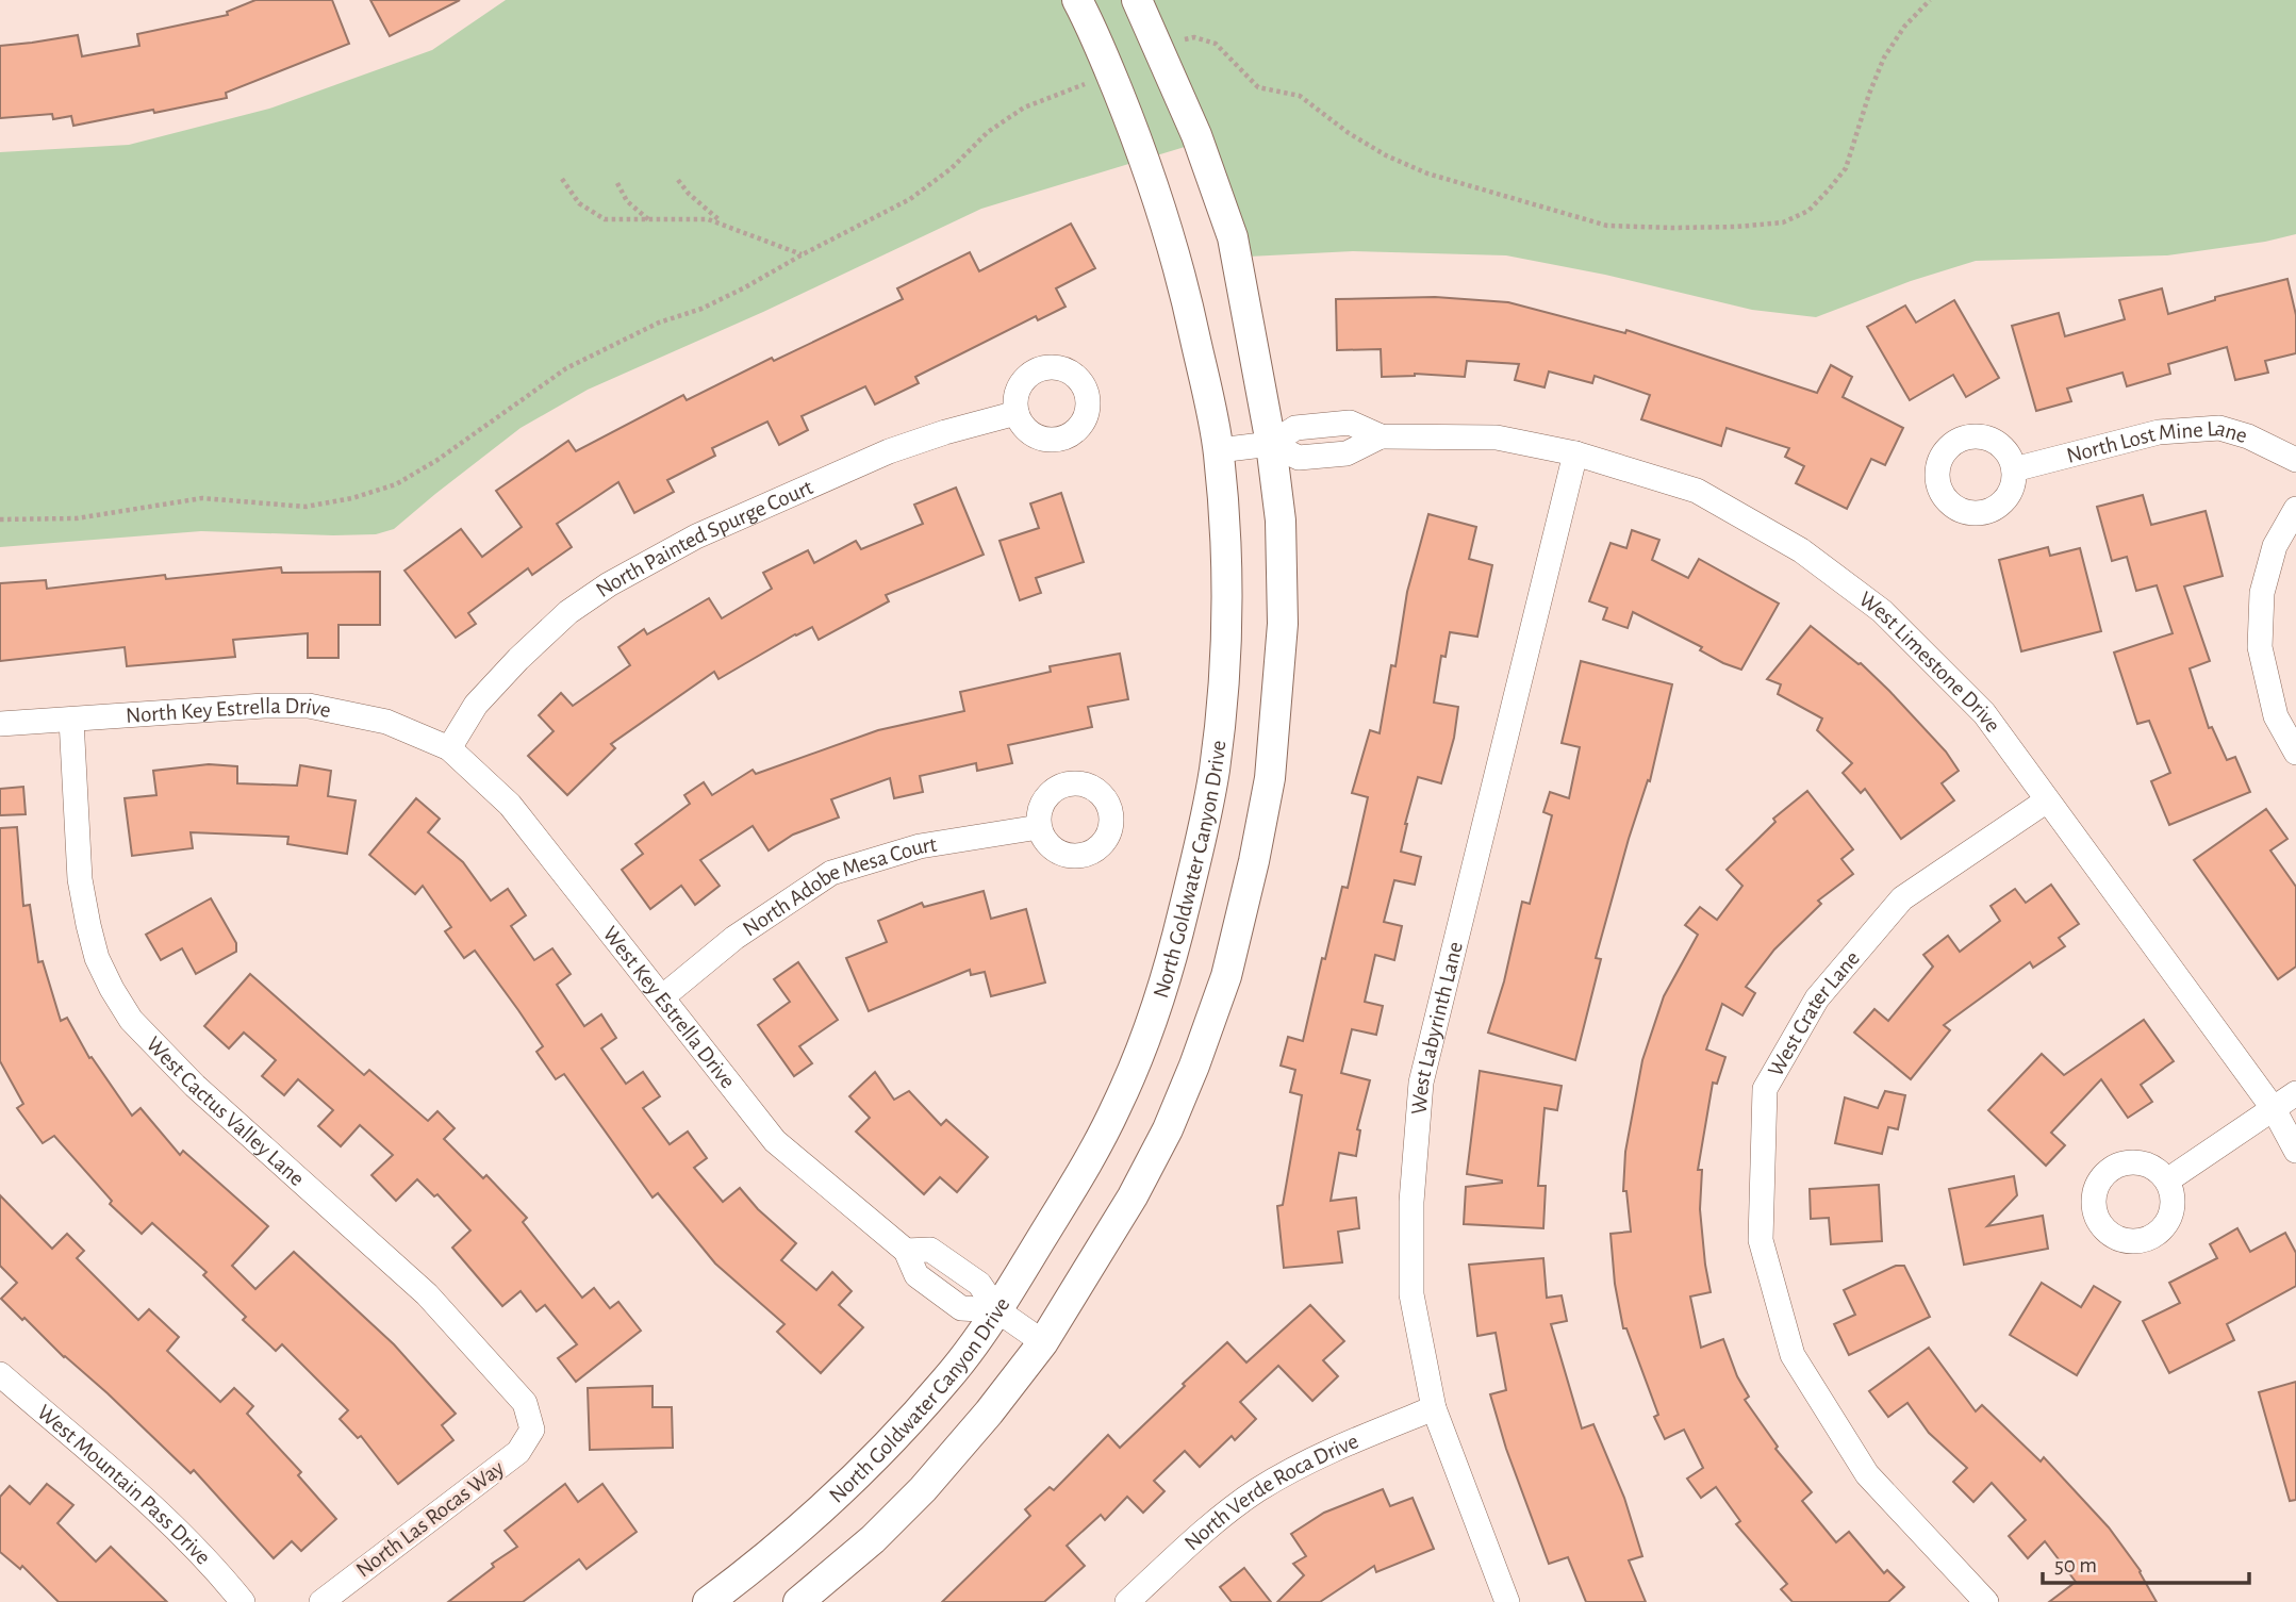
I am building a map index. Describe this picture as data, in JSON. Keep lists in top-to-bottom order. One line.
{"streets":{"street":["North Lost Mine Lane","North Painted Spurge Court","West Limestone Drive","North Key Estrella Drive","North Goldwater Canyon Drive","North Adobe Mesa Court","West Key Estrella Drive","West Crater Lane","West Labyrinth Lane","West Cactus Valley Lane","West Mountain Pass Drive","North Verde Roca Drive","North Las Rocas Way"]},"crossings":[["North Painted Spurge Court","North Key Estrella Drive"],["North Painted Spurge Court","West Key Estrella Drive"],["West Limestone Drive","North Goldwater Canyon Drive"],["West Limestone Drive","West Crater Lane"],["West Limestone Drive","West Labyrinth Lane"],["North Key Estrella Drive","West Key Estrella Drive"],["North Key Estrella Drive","West Cactus Valley Lane"],["North Goldwater Canyon Drive","West Key Estrella Drive"],["North Adobe Mesa Court","West Key Estrella Drive"],["West Labyrinth Lane","North Verde Roca Drive"],["West Cactus Valley Lane","North Las Rocas Way"]],"scale_bar":"50 m"}
